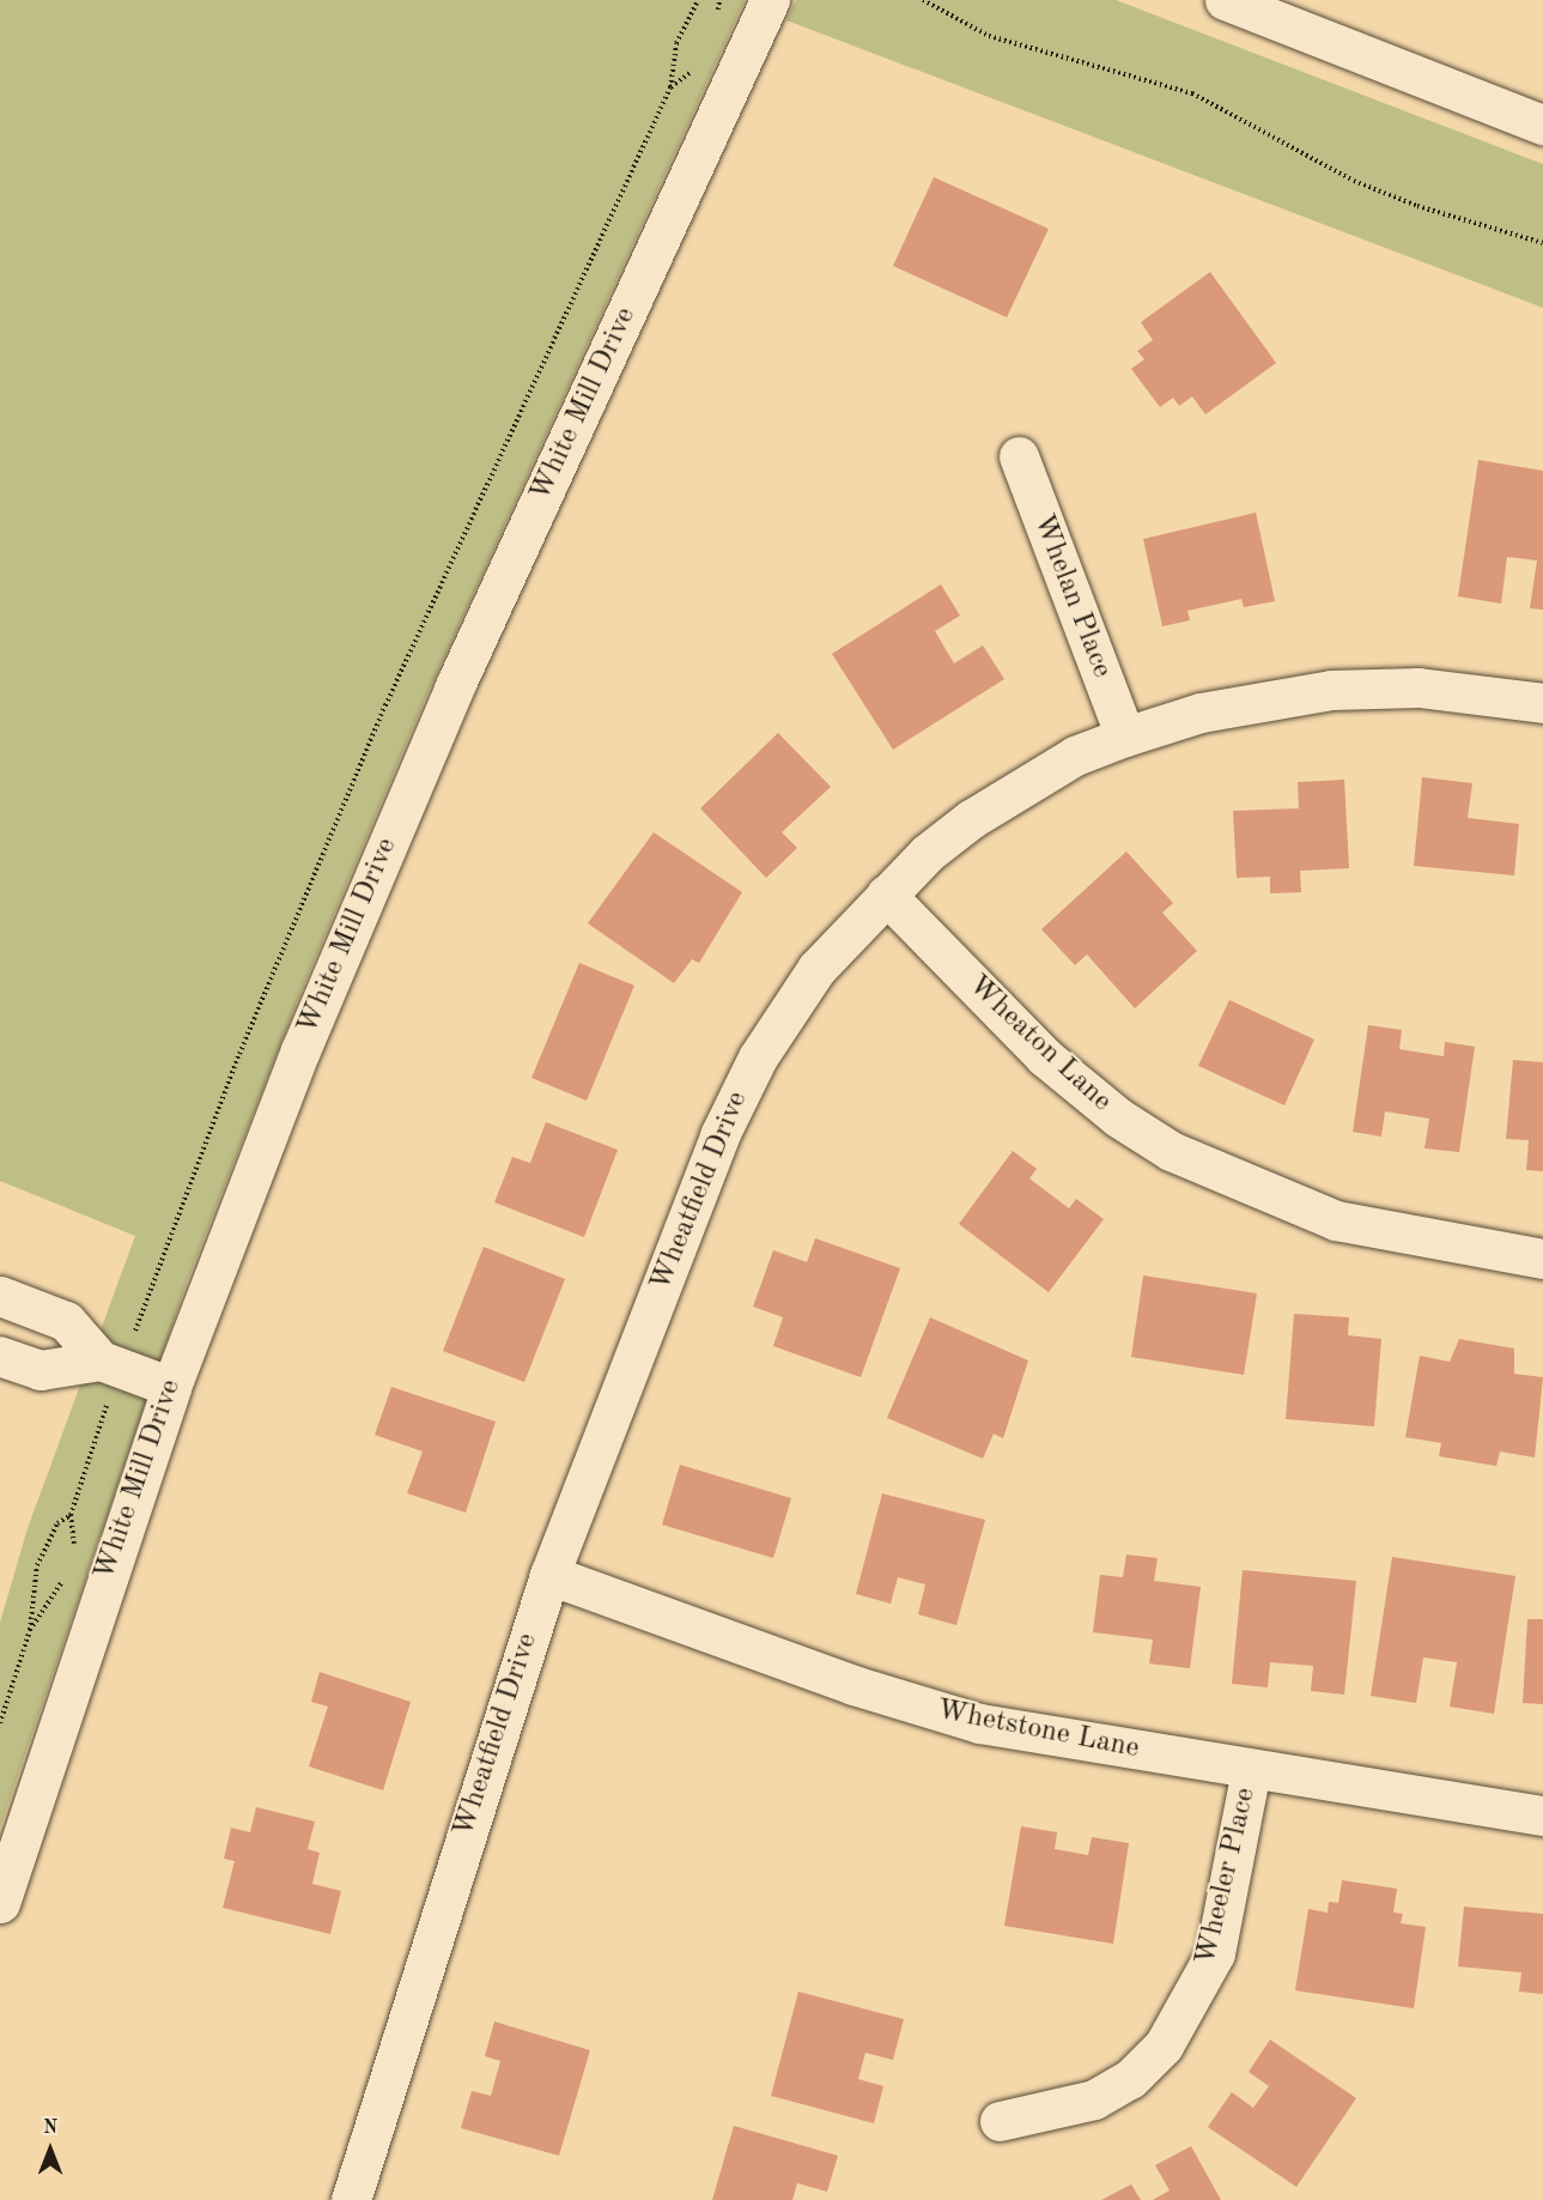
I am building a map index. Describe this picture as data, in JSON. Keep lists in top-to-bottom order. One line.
{"streets":{"street":["White Mill Drive","Whelan Place","Wheaton Lane","Wheatfield Drive","Whetstone Lane","Wheeler Place"]},"crossings":[["Whelan Place","Wheatfield Drive"],["Wheaton Lane","Wheatfield Drive"],["Wheatfield Drive","Whetstone Lane"],["Whetstone Lane","Wheeler Place"]],"north":"top"}
